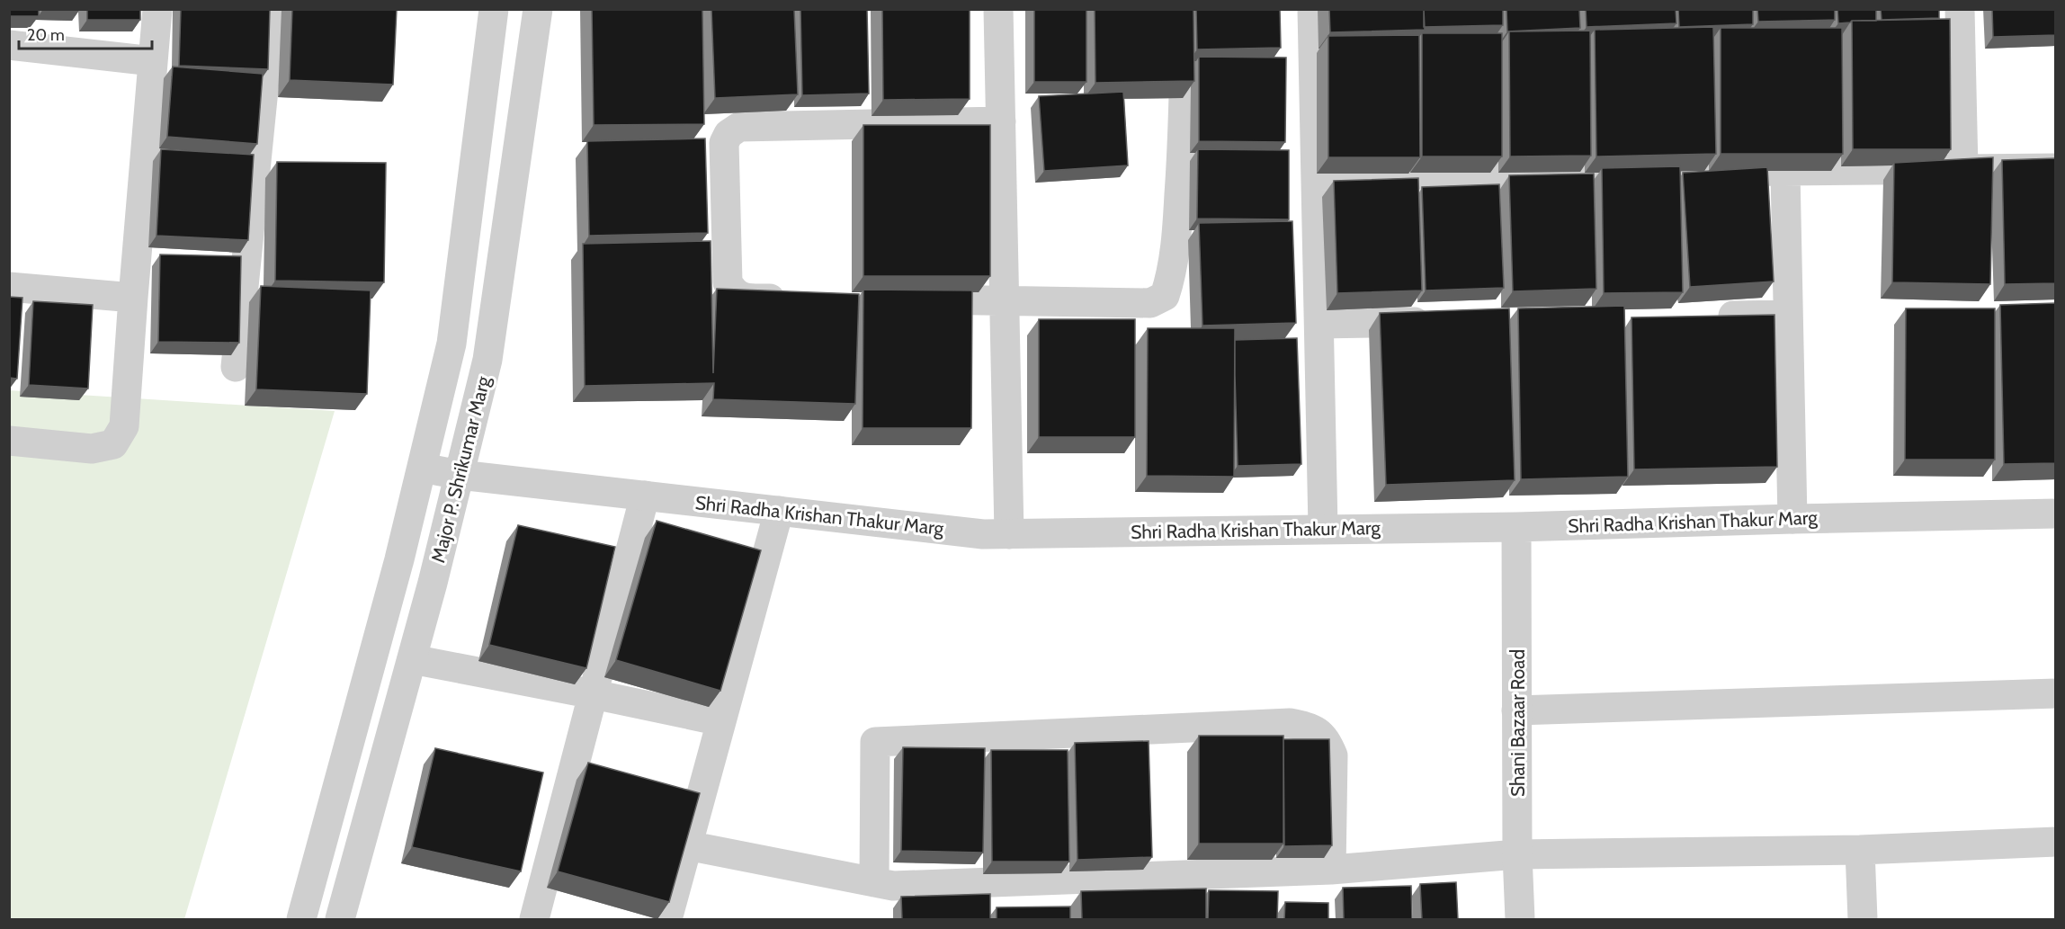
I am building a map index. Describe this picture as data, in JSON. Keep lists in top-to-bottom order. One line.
{"streets":{"street":["Major P. Shrikumar Marg","Shri Radha Krishan Thakur Marg","Shani Bazaar Road"]},"crossings":[["Major P. Shrikumar Marg","Shri Radha Krishan Thakur Marg"],["Shri Radha Krishan Thakur Marg","Shani Bazaar Road"]],"scale_bar":"20 m"}
